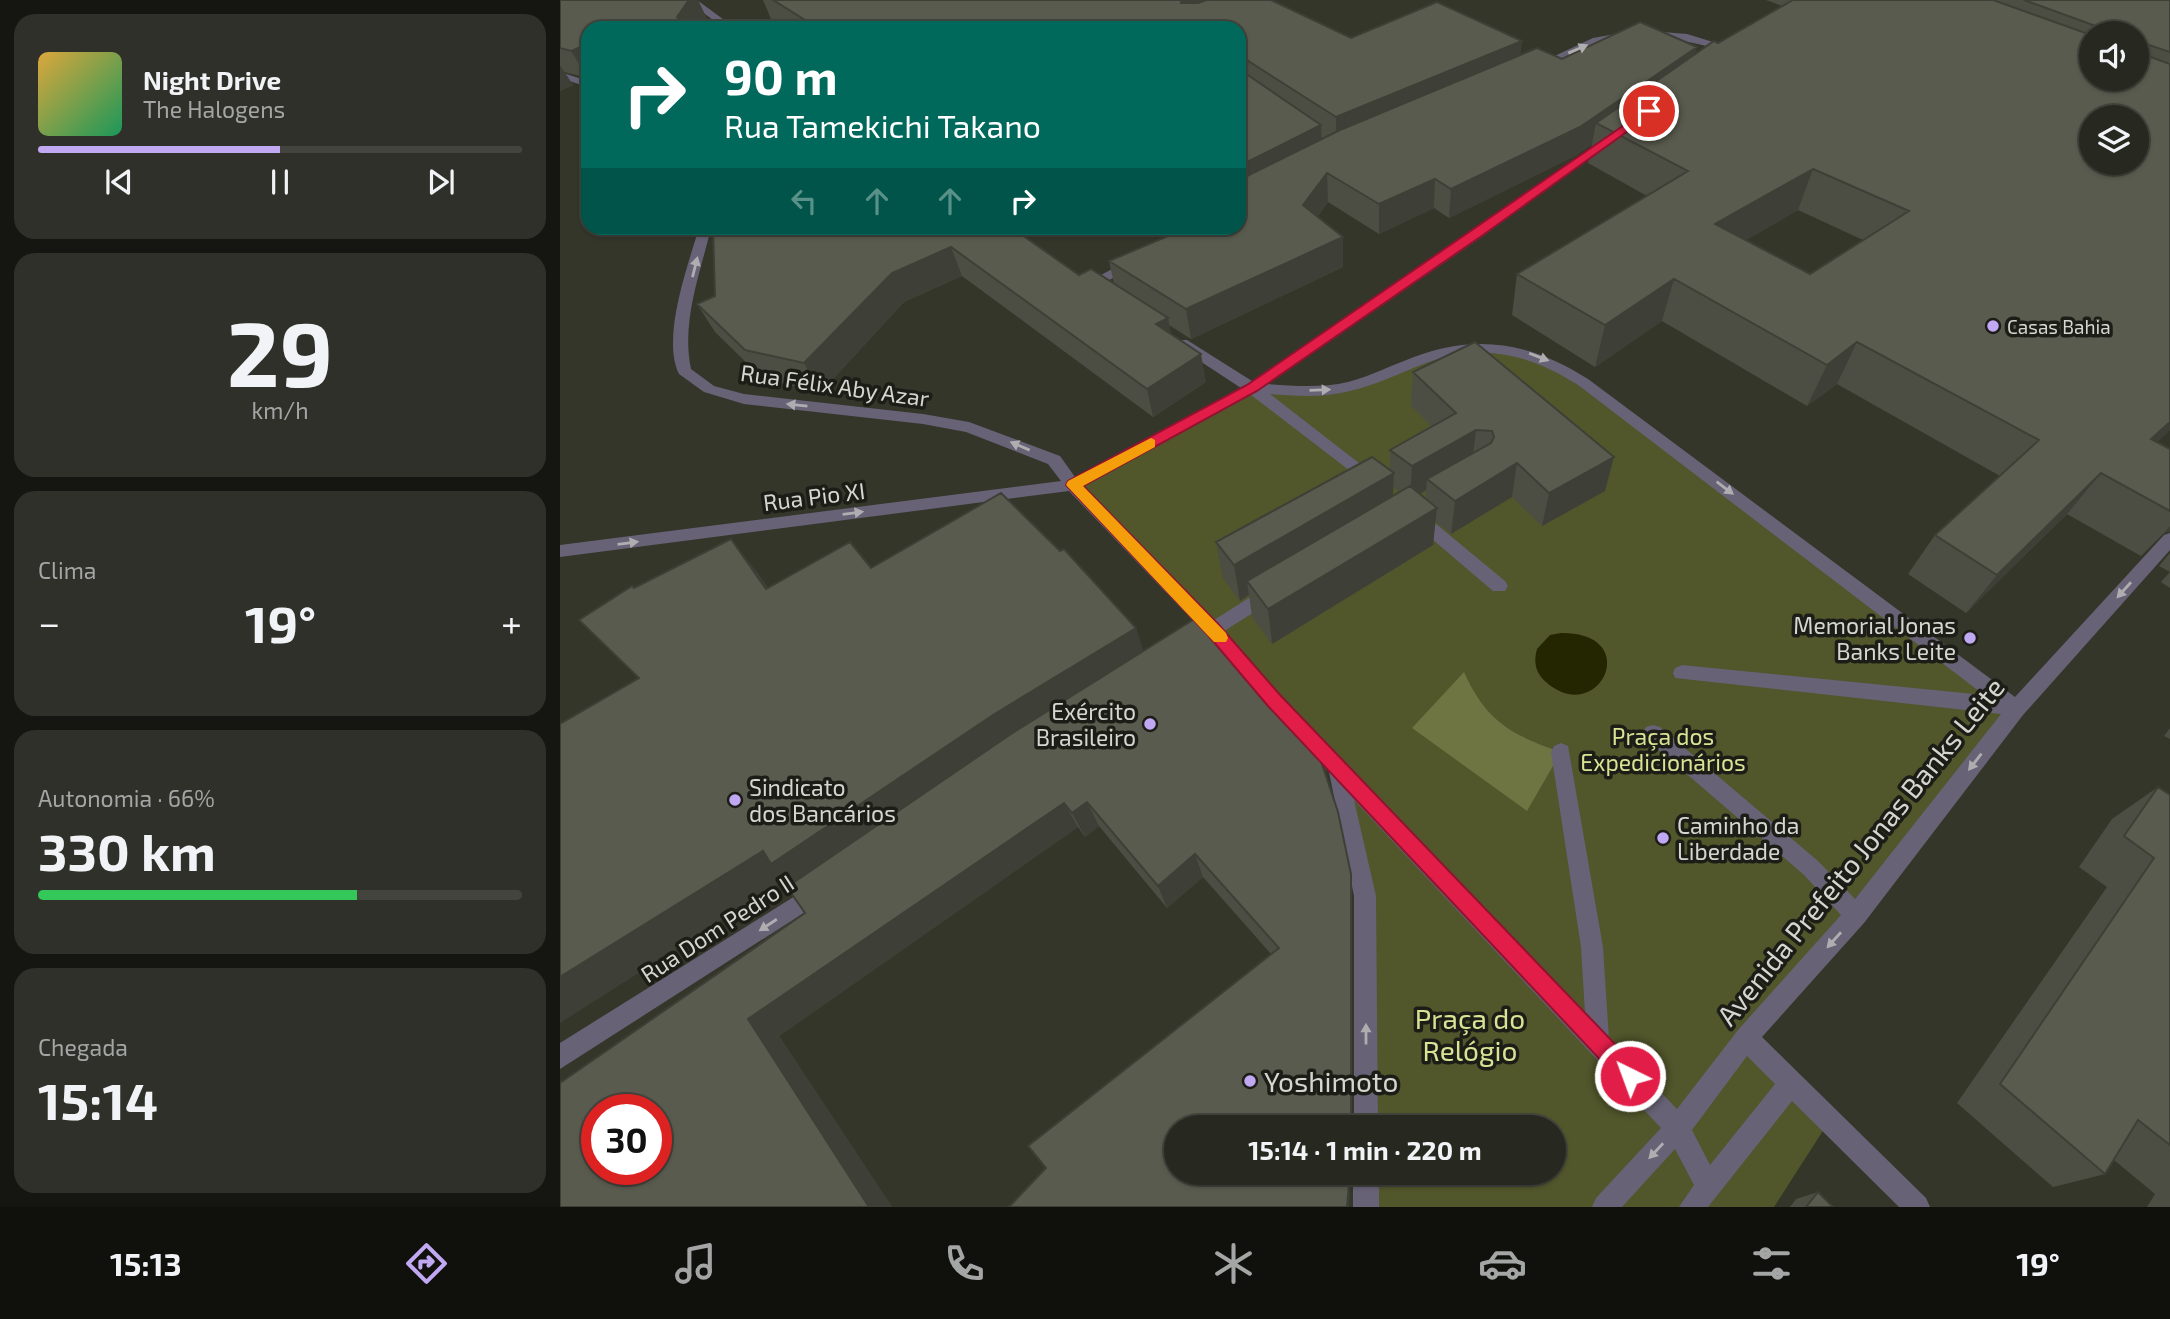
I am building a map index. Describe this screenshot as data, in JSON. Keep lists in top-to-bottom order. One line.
{"streets":{"street":["Rua Félix Aby Azar","Rua Pio XI","Avenida Prefeito Jonas Banks Leite","Rua Dom Pedro II"]},"crossings":[["Rua Félix Aby Azar","Rua Pio XI"]],"one_way":["Rua Félix Aby Azar","Rua Pio XI","Avenida Prefeito Jonas Banks Leite","Rua Dom Pedro II"],"parks":["Praça dos Expedicionários","Praça do Relógio"],"places":["Casas Bahia","Memorial Jonas Banks Leite","Exército Brasileiro","Sindicato dos Bancários","Caminho da Liberdade","Yoshimoto"],"page":{"turn":["90 m","Rua Tamekichi Takano"],"song":["Night Drive","The Halogens"],"tile":[["29","km/h"],"Clima",["Autonomia · 66%","330 km"],["Chegada","15:14"]],"heat":["−","19°","+"],"limit":"30","trip":"15:14 · 1 min · 220 m","tabs":["15:13","19°"]}}
